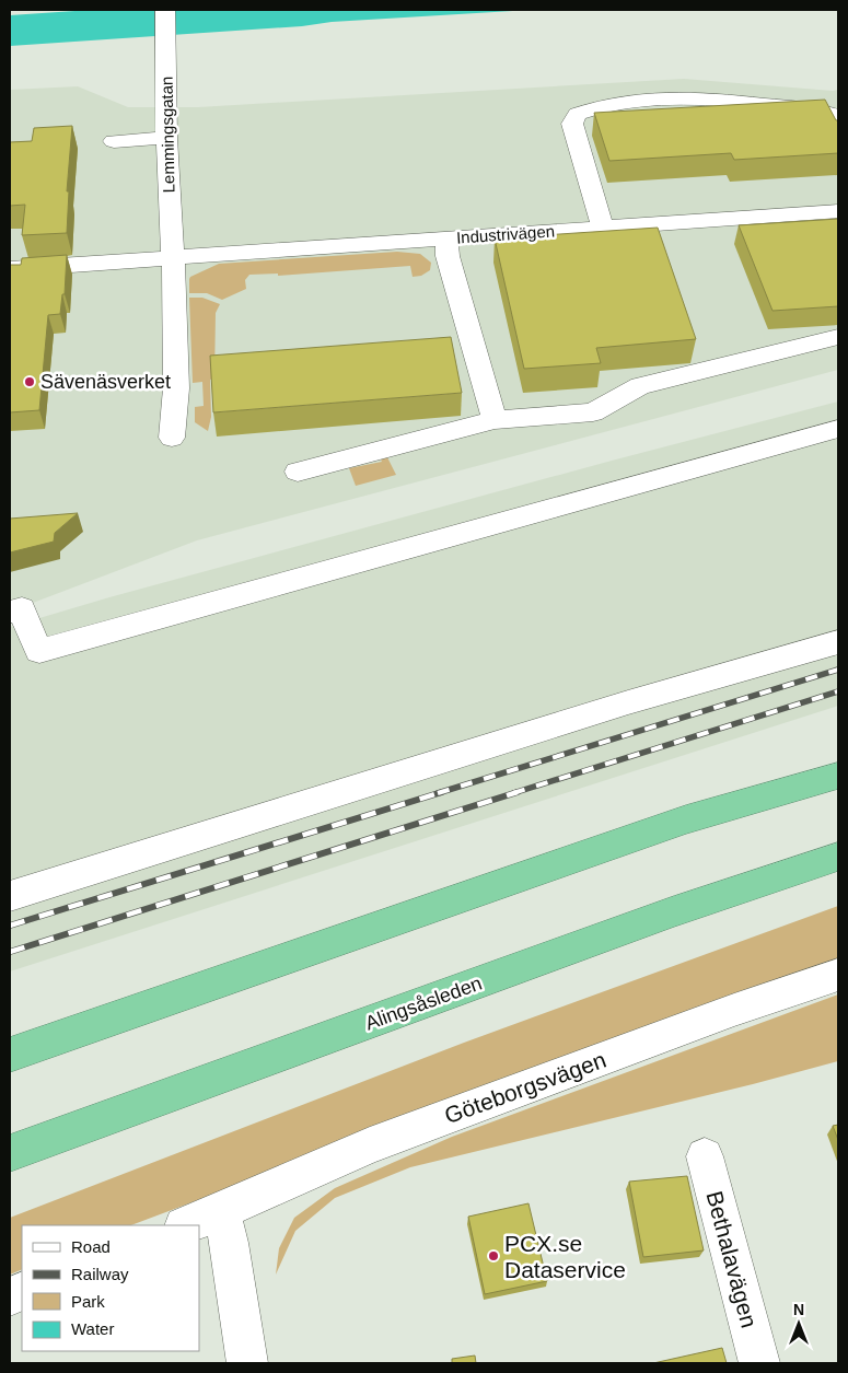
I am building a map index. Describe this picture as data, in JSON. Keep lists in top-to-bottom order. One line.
{"streets":{"highway":["Alingsåsleden"],"street":["Lemmingsgatan","Industrivägen","Göteborgsvägen","Bethalavägen"]},"crossings":[["Lemmingsgatan","Industrivägen"]],"places":["Sävenäsverket","PCX.se Dataservice"],"legend":["Road","Railway","Park","Water"],"north":"top"}
